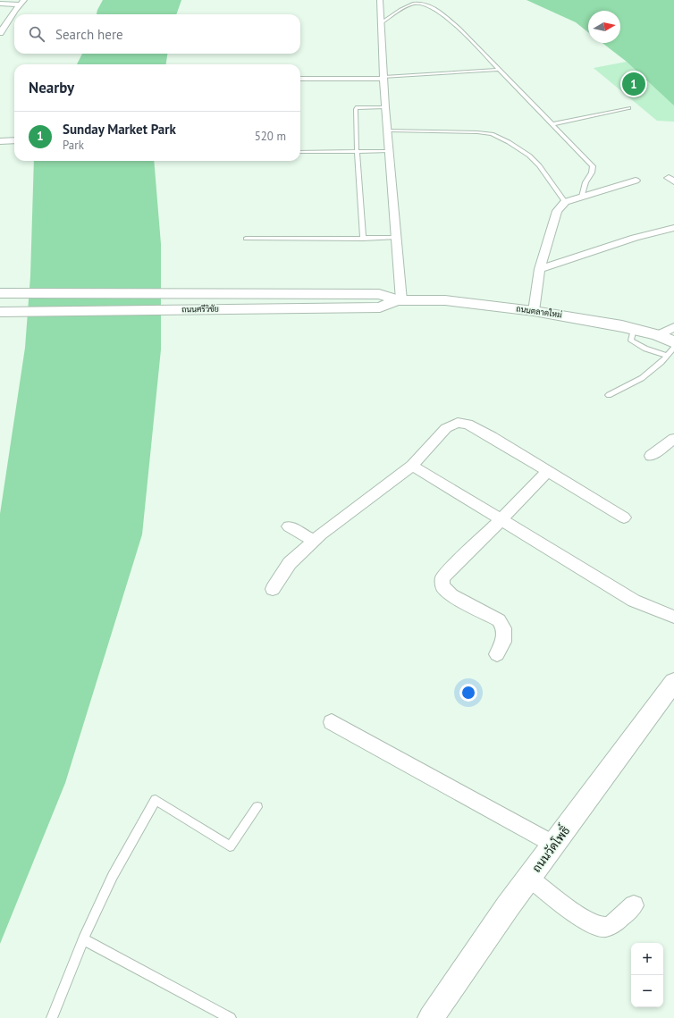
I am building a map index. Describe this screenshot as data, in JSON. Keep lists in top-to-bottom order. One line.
{"streets":{"main road":["ถนนศรีวิชัย","ถนนตลาดใหม่"],"street":["ถนนวัดโพธิ์"]},"crossings":[["ถนนศรีวิชัย","ถนนตลาดใหม่"]],"north":"right","page":{"search":"Search here","heading":"Nearby","pins":"1","list":[{"mark":"1","name":"Sunday Market Park","note":"Park","value":"520 m"}],"map_buttons":["+","−"]}}
